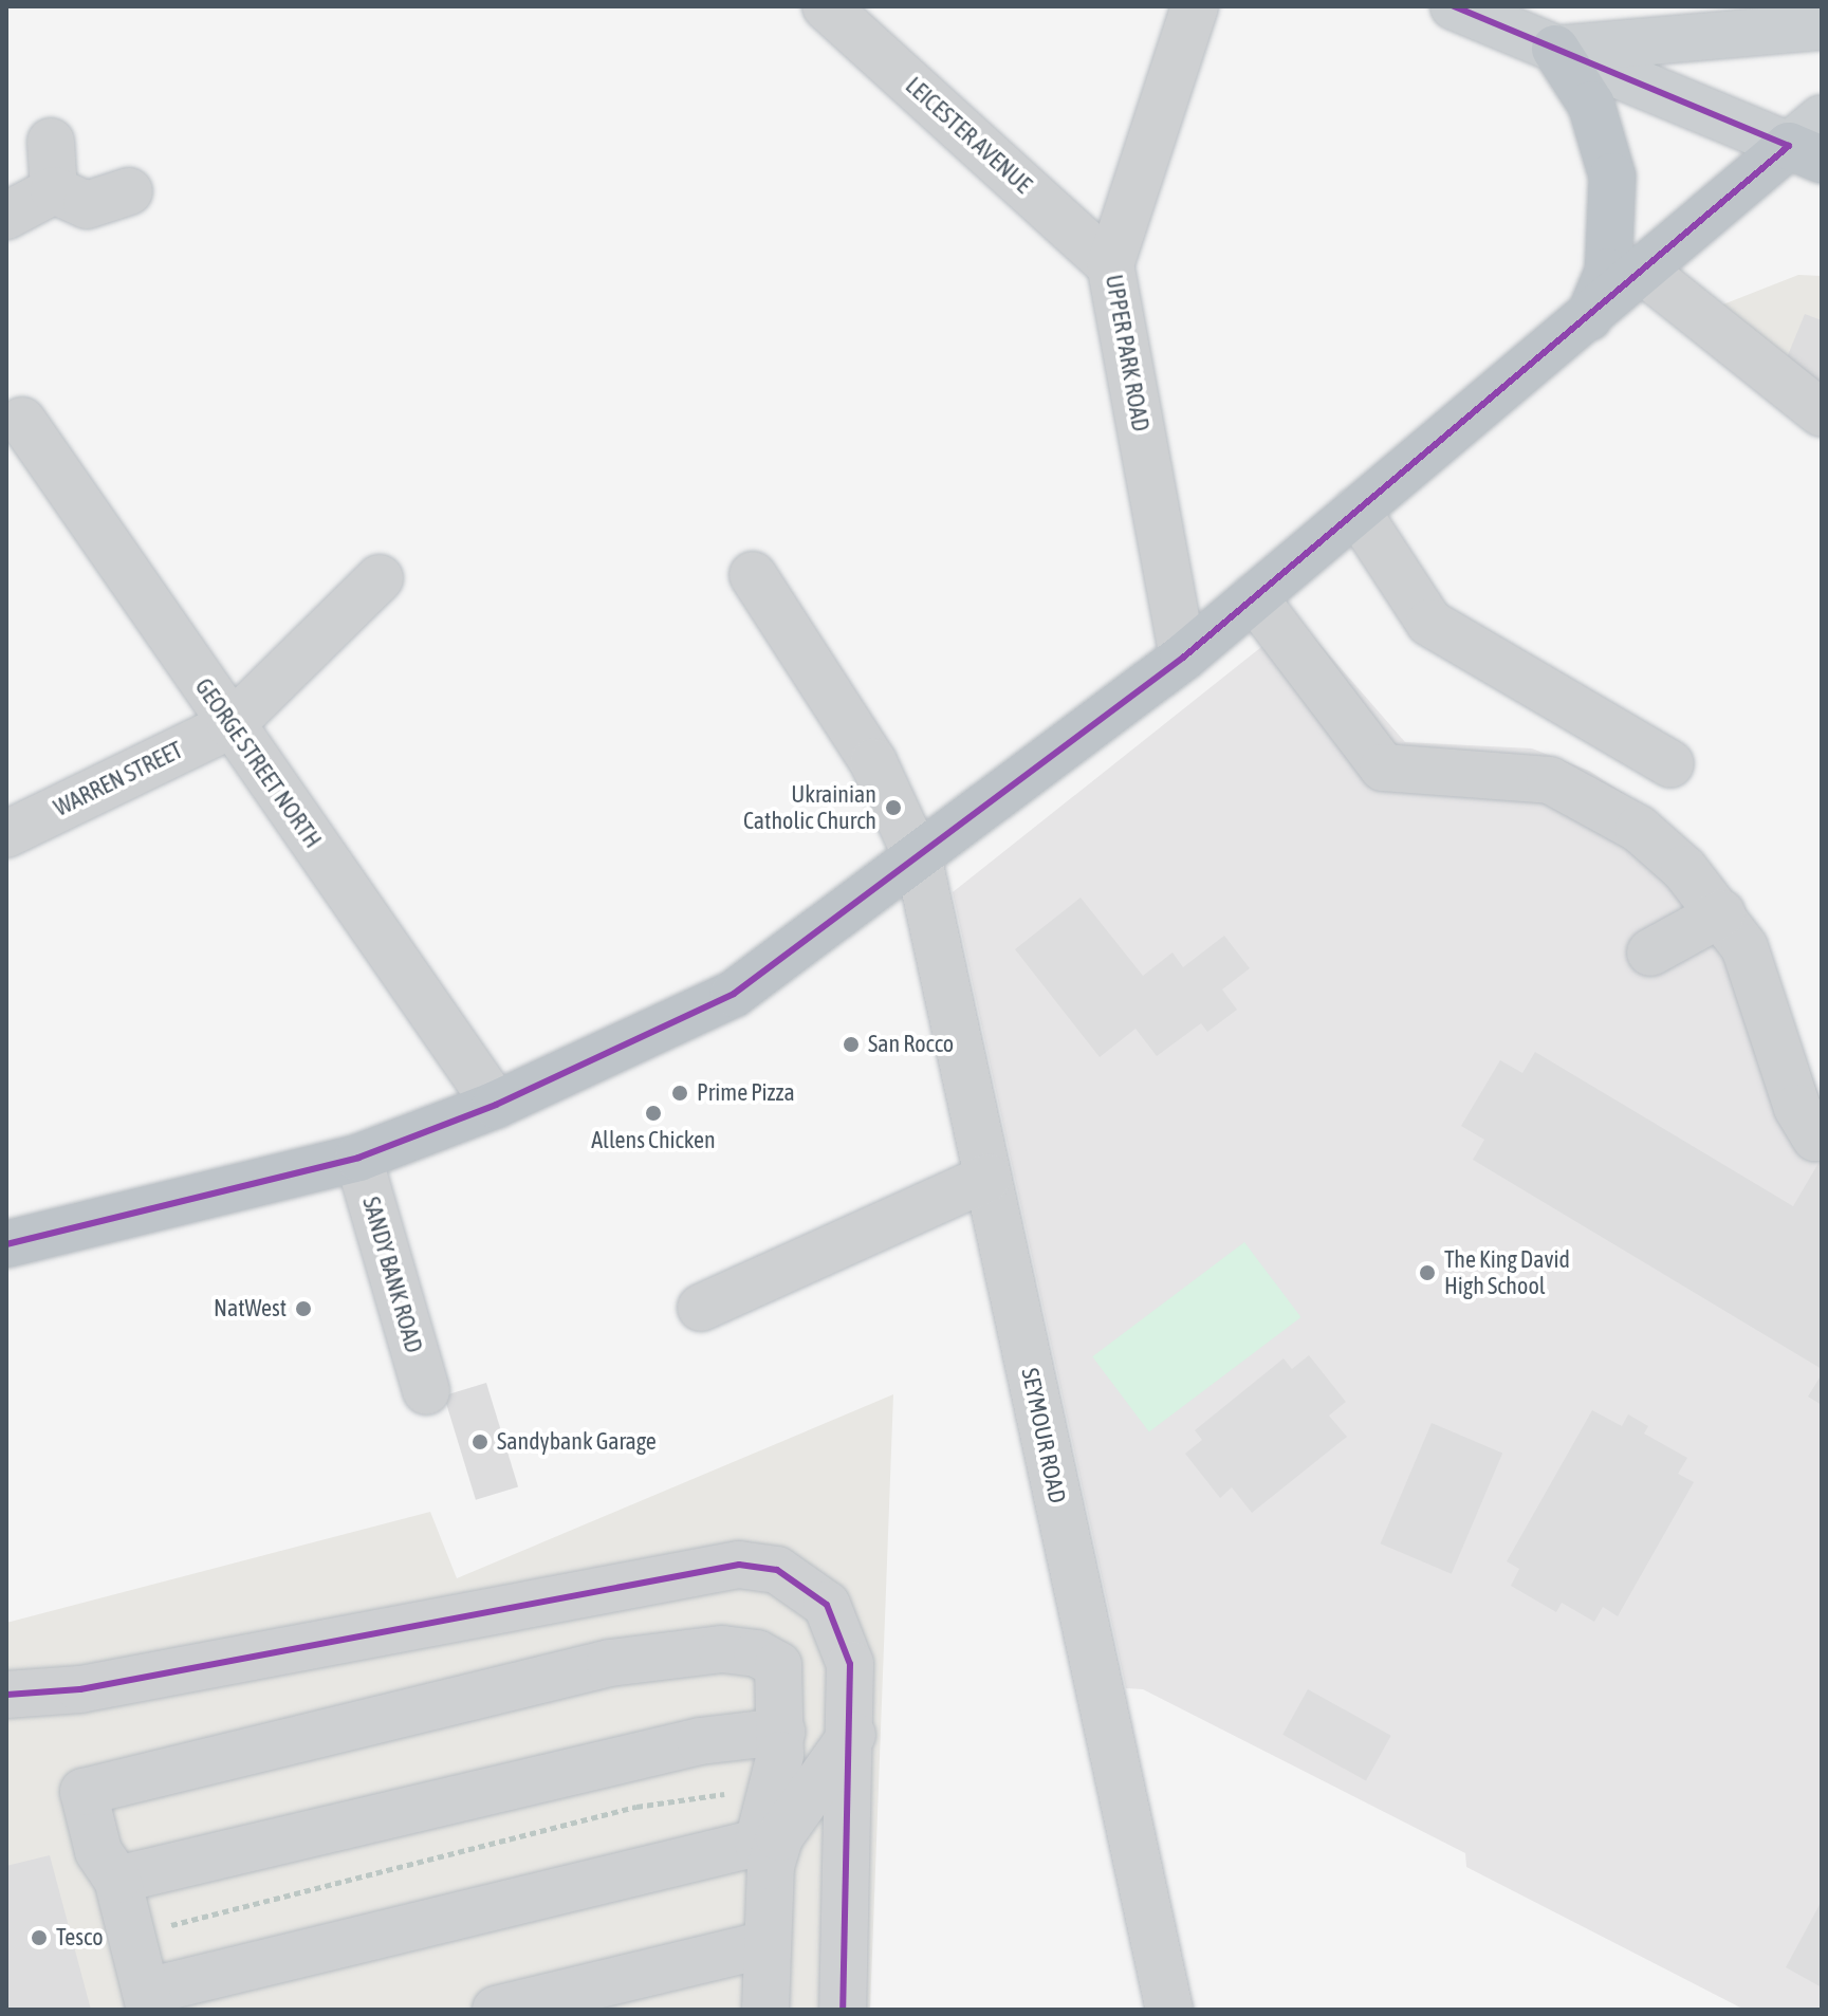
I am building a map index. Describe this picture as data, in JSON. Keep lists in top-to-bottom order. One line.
{"streets":{"street":["LEICESTER AVENUE","UPPER PARK ROAD","GEORGE STREET NORTH","WARREN STREET","SANDY BANK ROAD","SEYMOUR ROAD"]},"crossings":[["LEICESTER AVENUE","UPPER PARK ROAD"],["GEORGE STREET NORTH","WARREN STREET"]],"places":["Ukrainian Catholic Church","San Rocco","Prime Pizza","Allens Chicken","The King David High School","NatWest","Sandybank Garage","Tesco"]}
